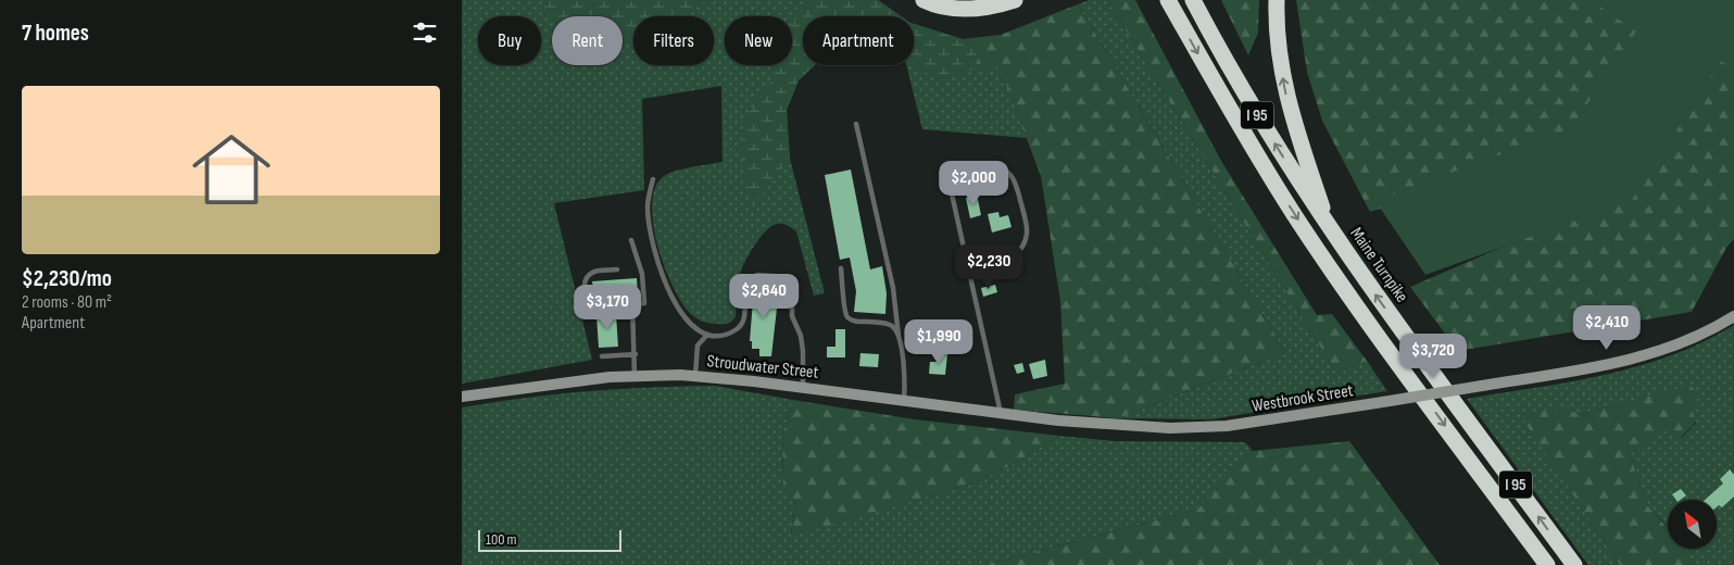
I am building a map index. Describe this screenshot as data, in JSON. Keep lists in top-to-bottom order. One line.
{"streets":{"highway":["I 95","Maine Turnpike"],"main road":["Stroudwater Street","Westbrook Street"]},"crossings":[["Stroudwater Street","Westbrook Street"]],"scale_bar":"100 m","north":"top left","page":{"heading":"7 homes","chip":["Buy","Rent","Filters","New","Apartment"],"list":[{"name":"$2,230/mo","note":"2 rooms · 80 m² · Apartment"}],"price":["$2,000","$2,230","$2,640","$3,170","$2,410","$1,990","$3,720"],"scale":"100 m"}}
